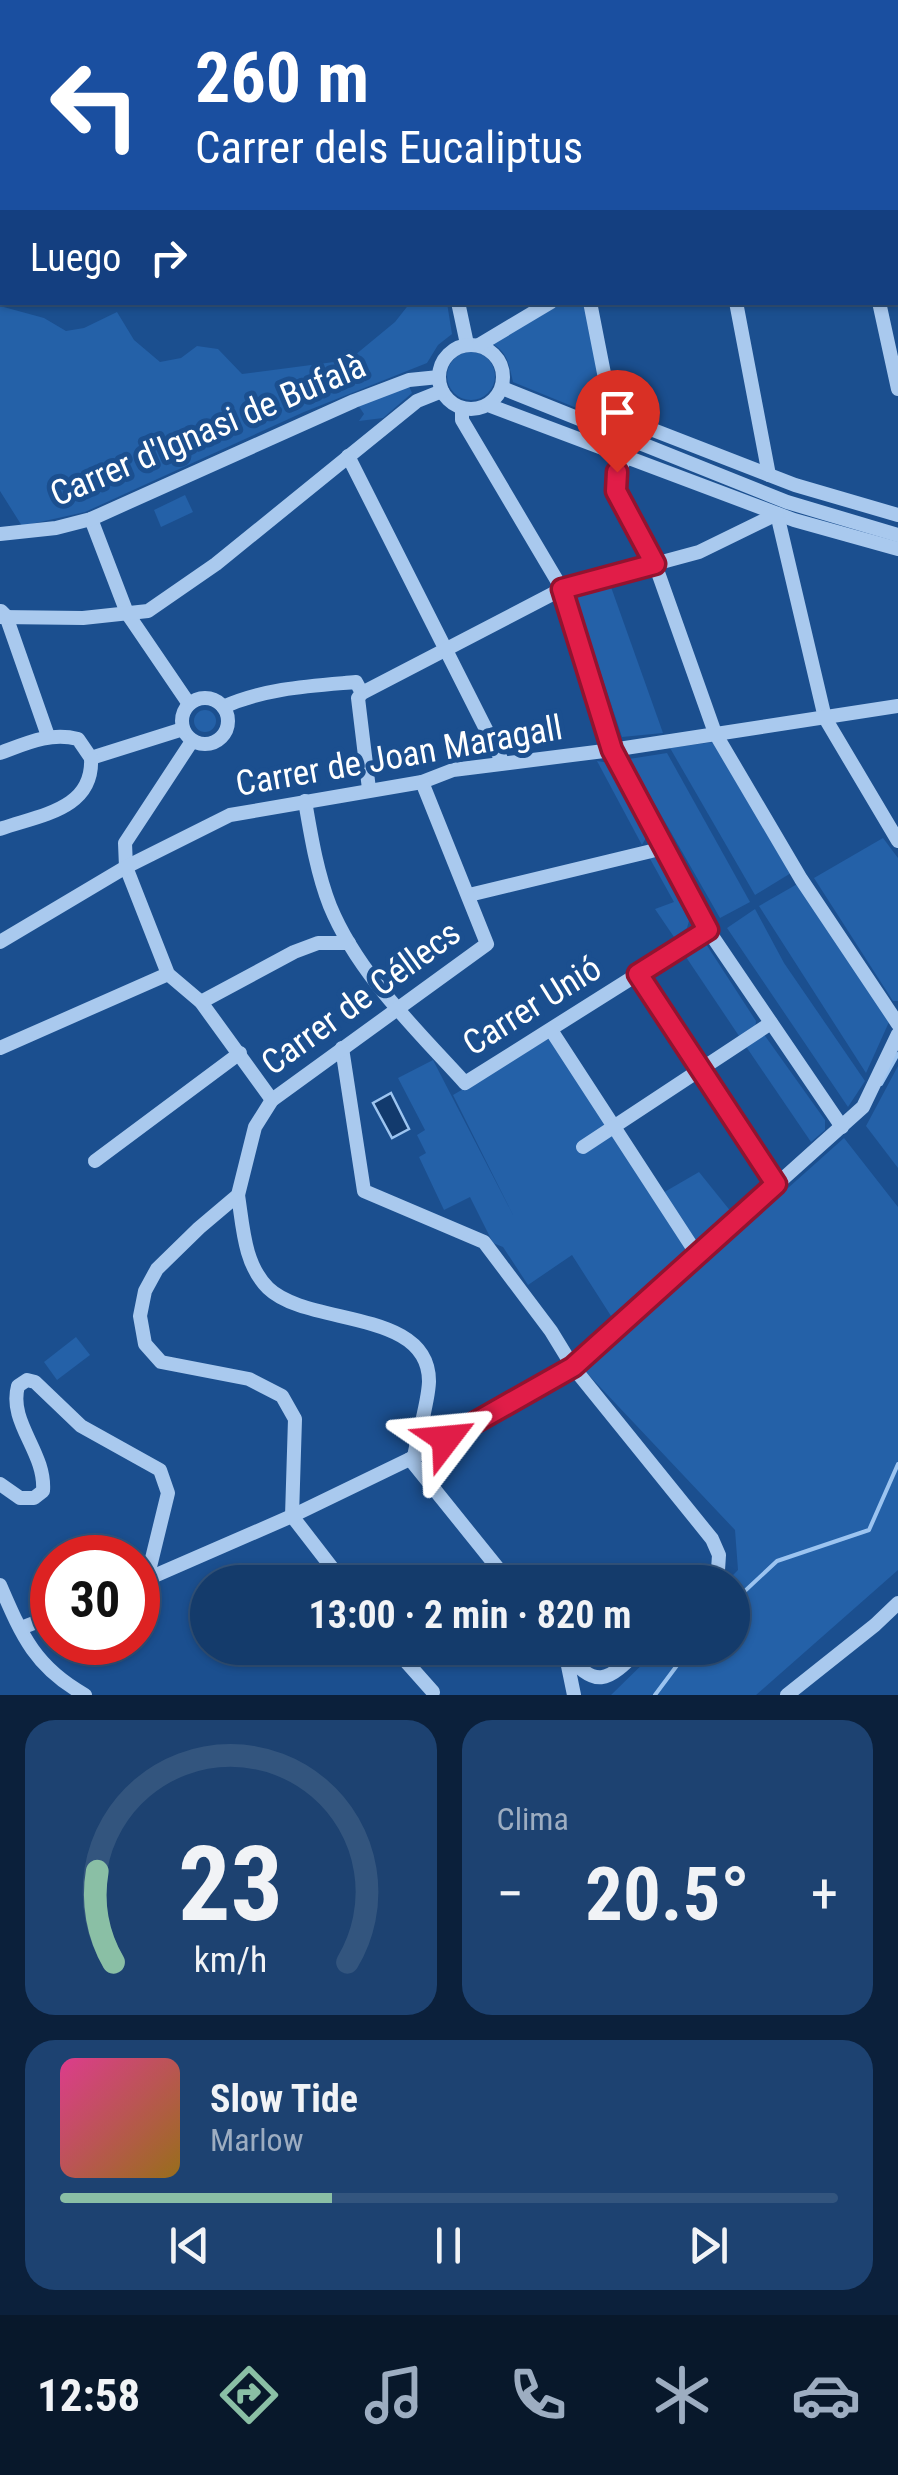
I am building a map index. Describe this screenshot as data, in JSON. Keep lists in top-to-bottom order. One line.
{"streets":{"street":["Carrer d'Ignasi de Bufalà","Carrer de Joan Maragall","Carrer de Céllecs","Carrer Unió"]},"crossings":[["Carrer de Joan Maragall","Carrer de Céllecs"],["Carrer de Joan Maragall","Carrer Unió"],["Carrer de Céllecs","Carrer Unió"]],"page":{"turn":["260 m","Carrer dels Eucaliptus"],"then":"Luego","limit":"30","trip":"13:00 · 2 min · 820 m","tile":"Clima","heat":["−","20.5°","+"],"song":["Slow Tide","Marlow"],"tabs":"12:58","gauge":["23","km/h"]}}
